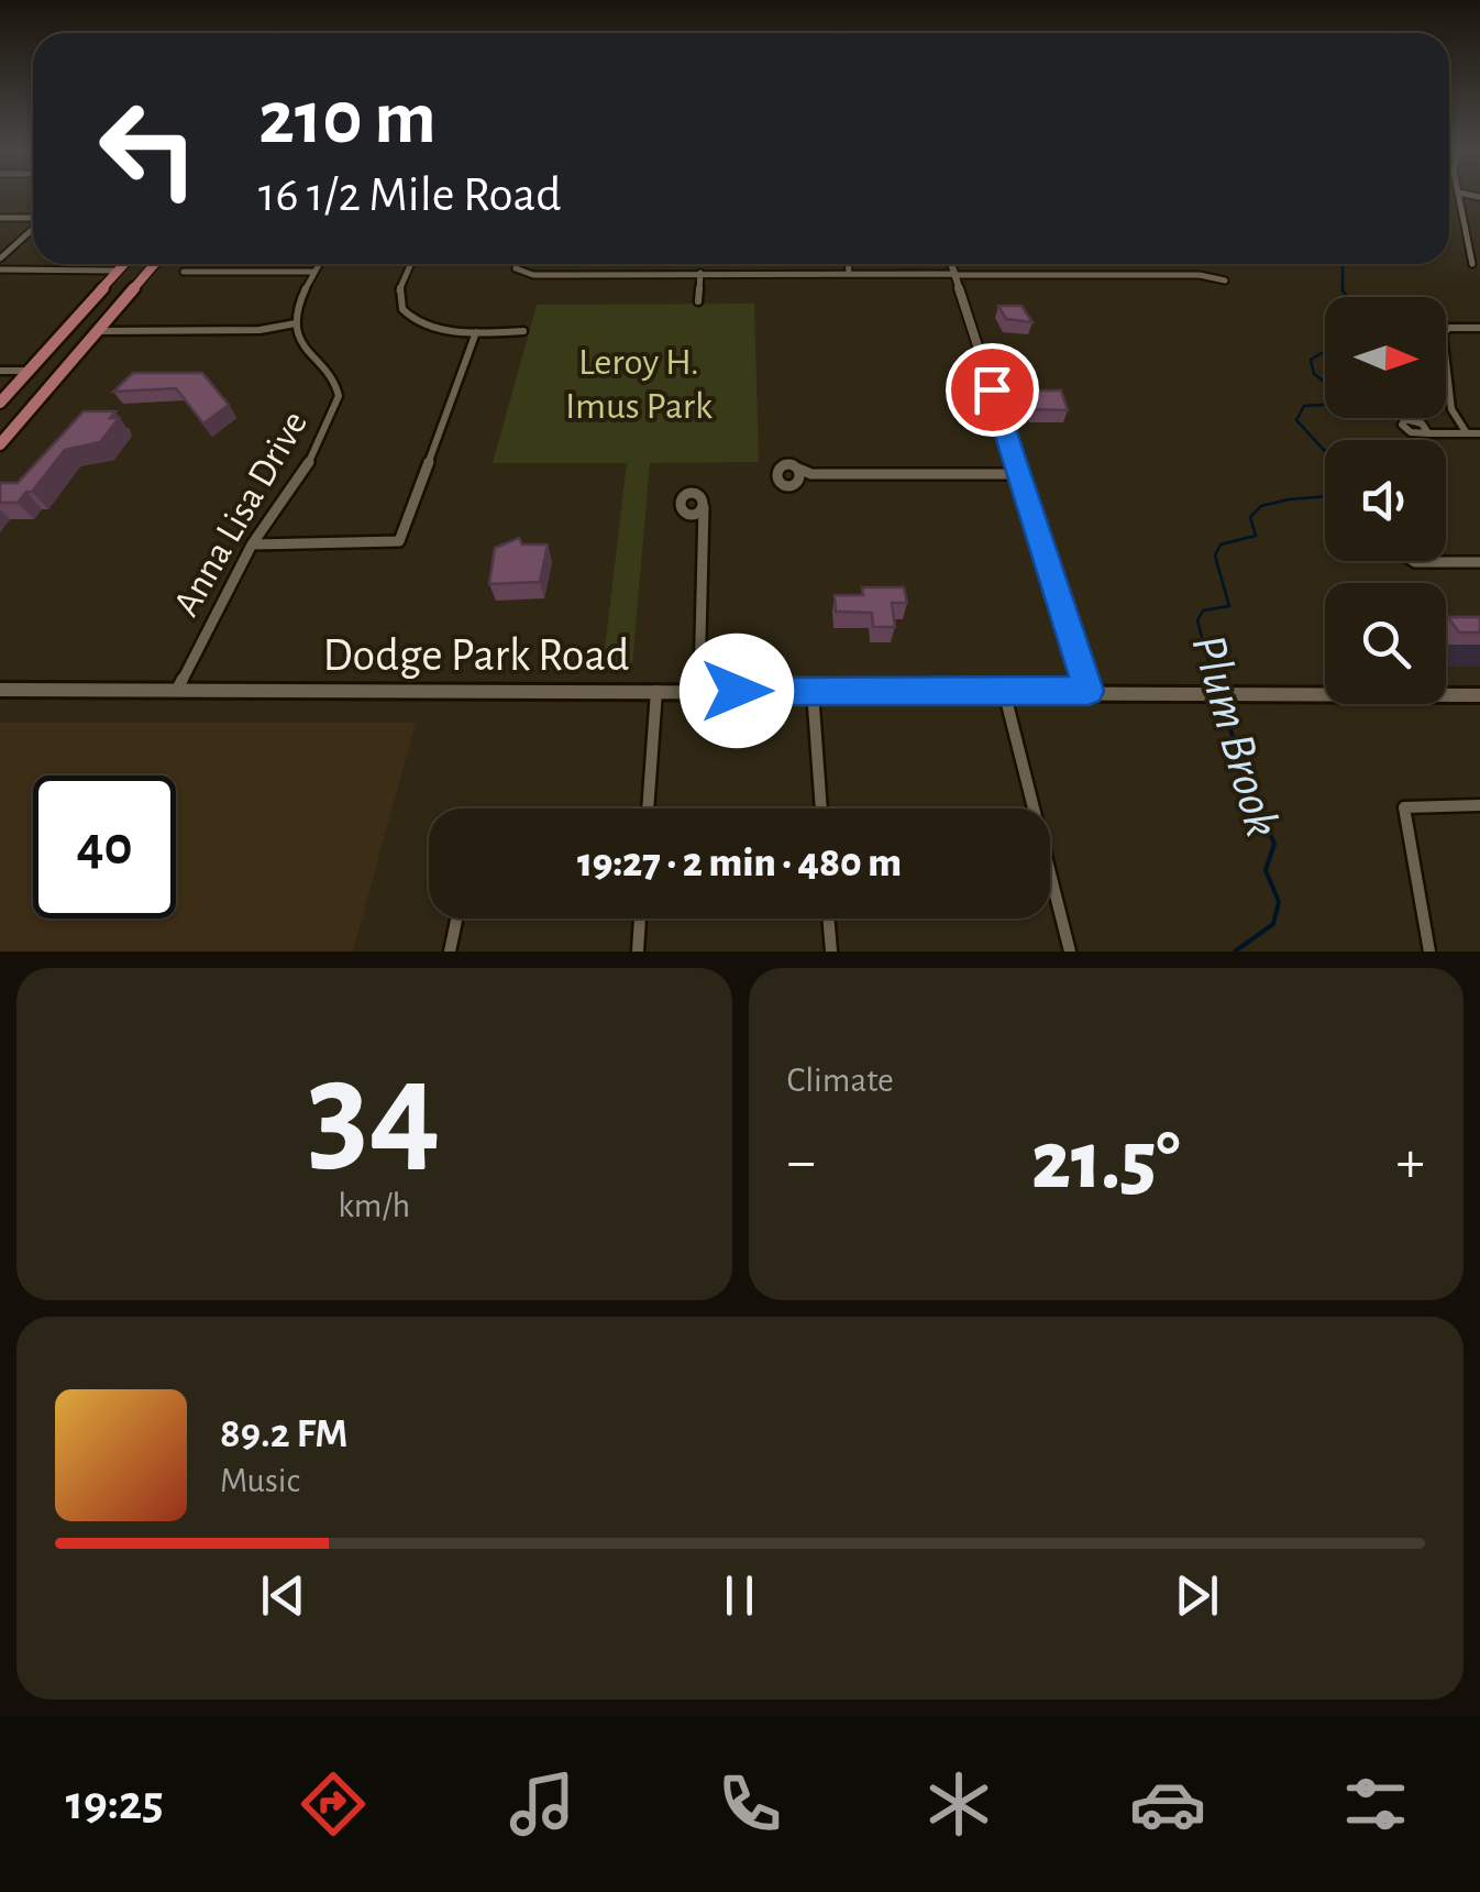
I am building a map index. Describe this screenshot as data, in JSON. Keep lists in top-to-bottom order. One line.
{"streets":{"street":["Anna Lisa Drive","Dodge Park Road"]},"crossings":[["Anna Lisa Drive","Dodge Park Road"]],"water":["Plum Brook"],"parks":["Leroy H. Imus Park"],"north":"right","page":{"turn":["210 m","16 1/2 Mile Road"],"limit":"40","trip":"19:27 · 2 min · 480 m","tile":[["34","km/h"],"Climate"],"heat":["−","21.5°","+"],"song":["89.2 FM","Music"],"tabs":"19:25"}}
